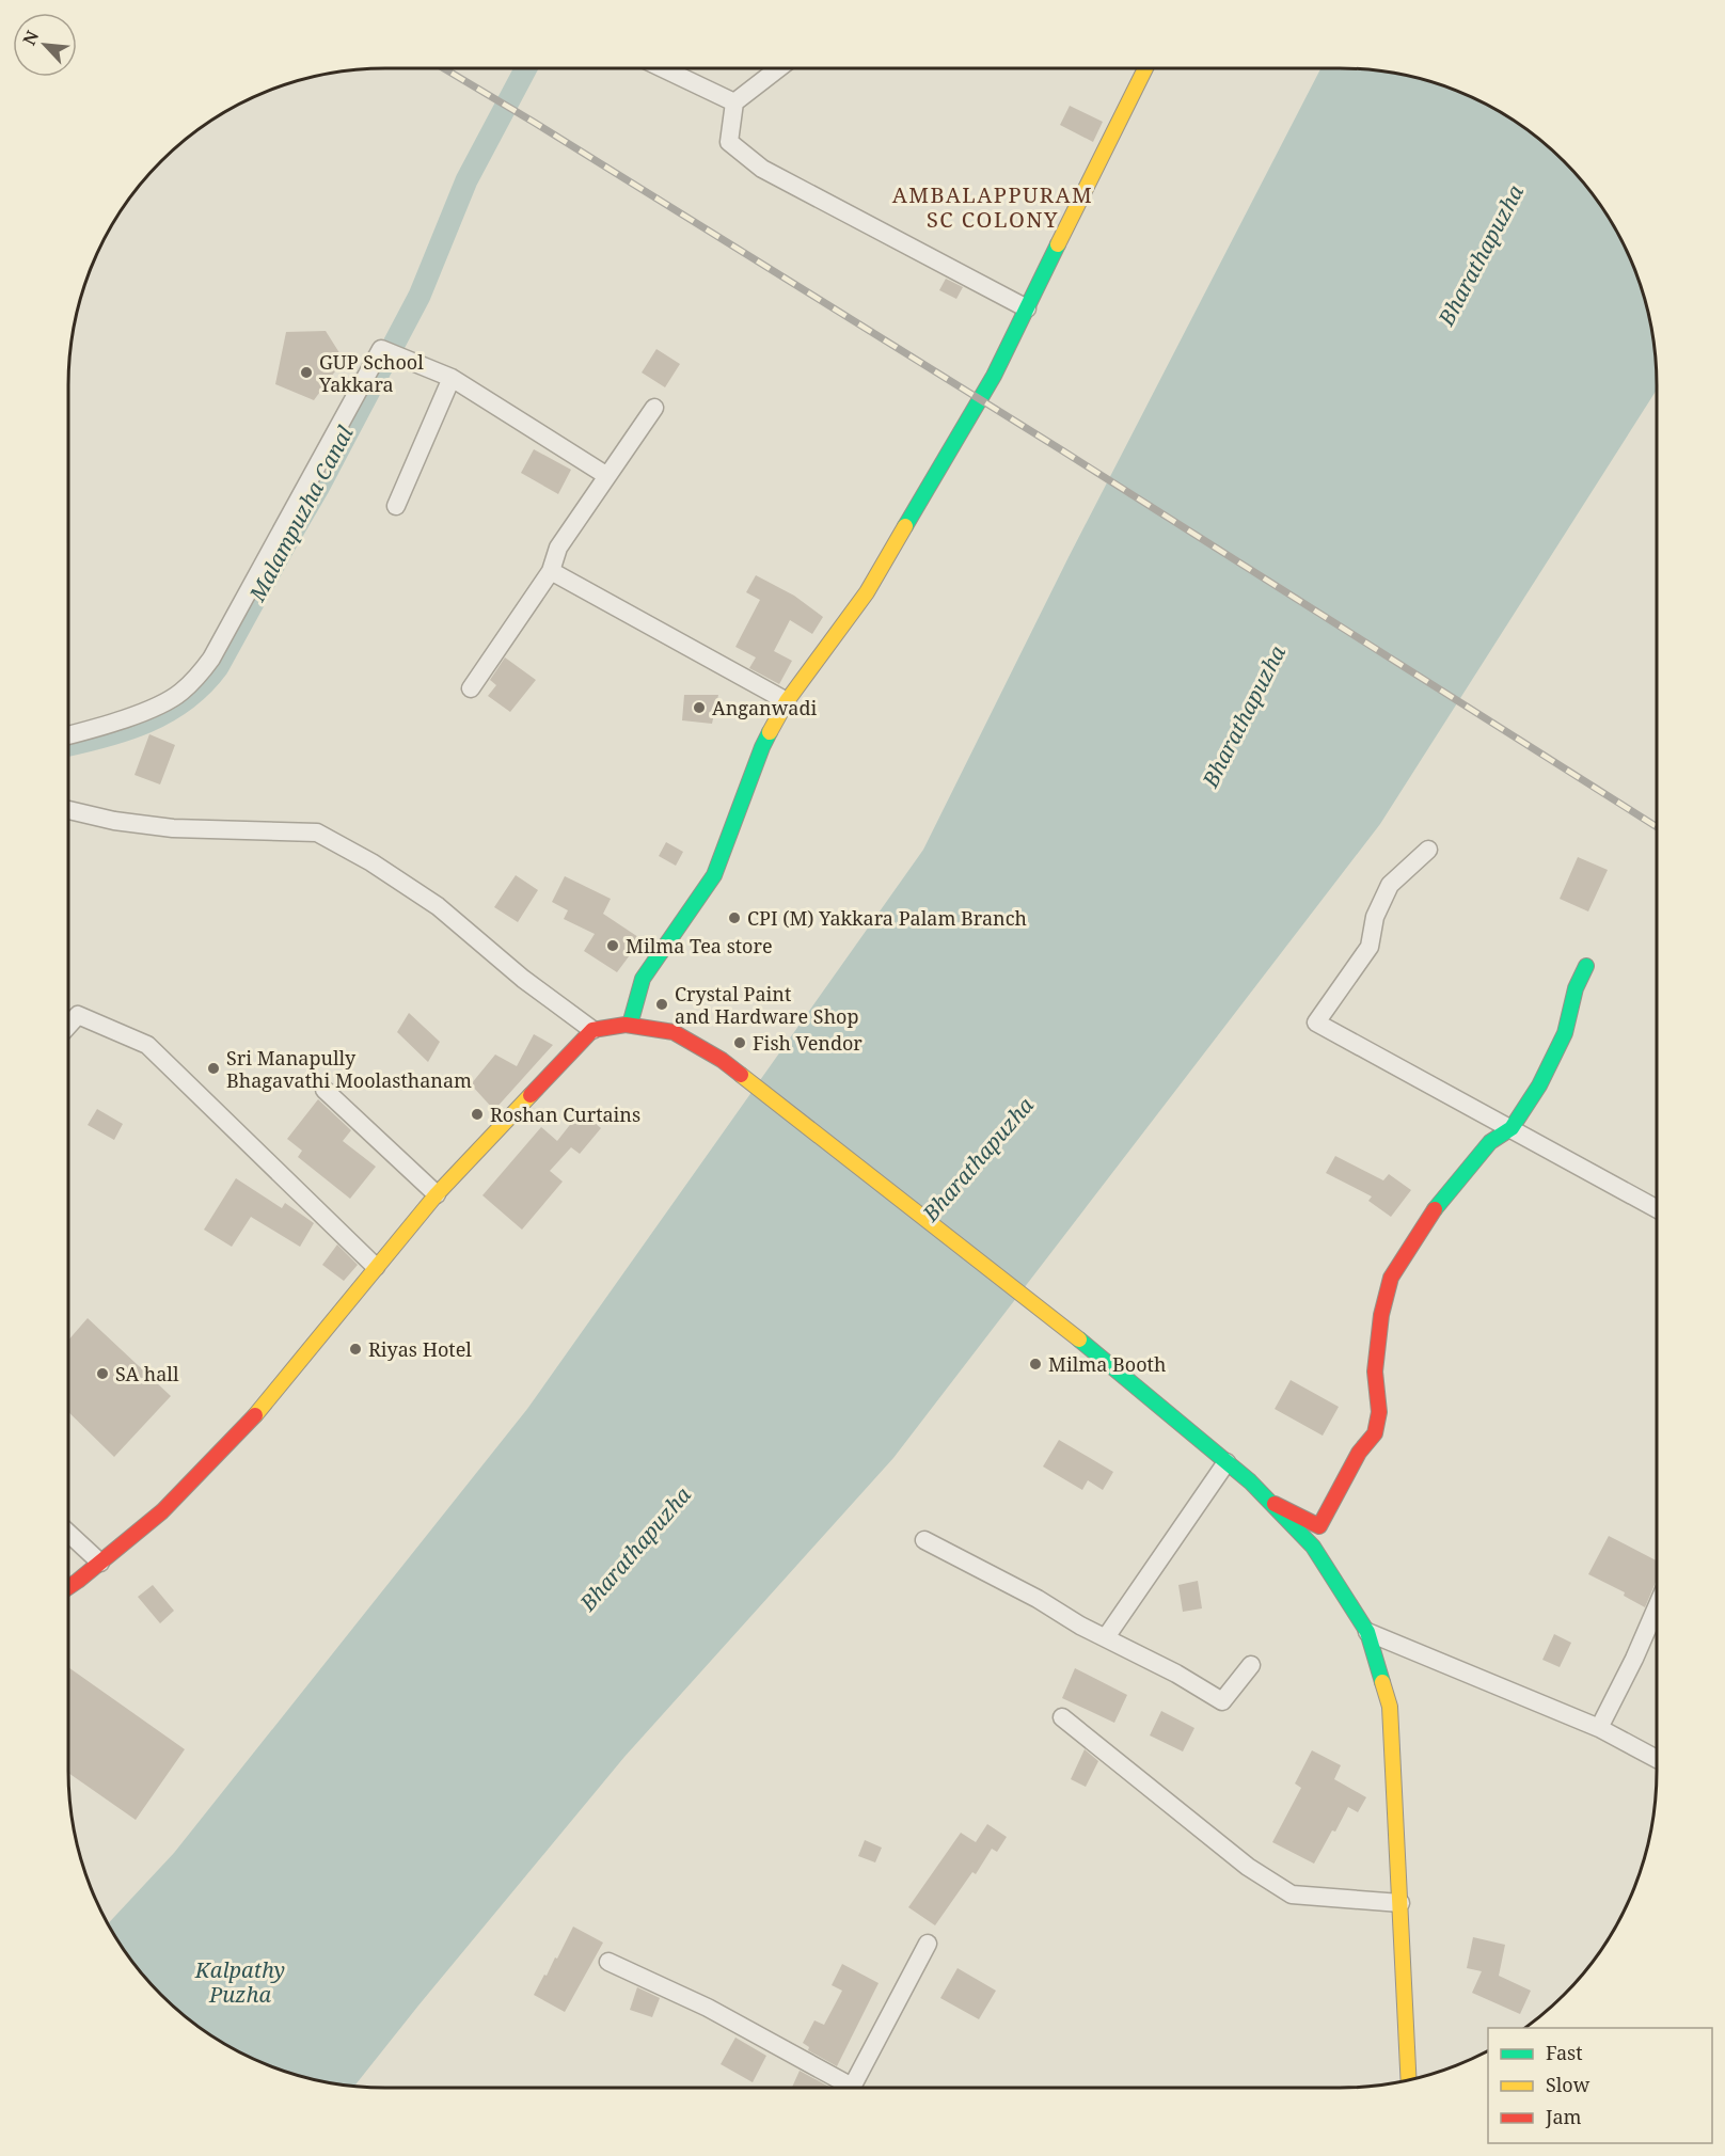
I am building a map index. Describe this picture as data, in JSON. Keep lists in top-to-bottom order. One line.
{"districts":["AMBALAPPURAM SC COLONY"],"water":["Bharathapuzha","Malampuzha Canal","Kalpathy Puzha"],"places":["GUP School Yakkara","Anganwadi","CPI (M) Yakkara Palam Branch","Milma Tea store","Crystal Paint and Hardware Shop","Fish Vendor","Sri Manapully Bhagavathi Moolasthanam","Roshan Curtains","Riyas Hotel","Milma Booth","SA hall"],"legend":["Fast","Slow","Jam"],"north":"top left"}
